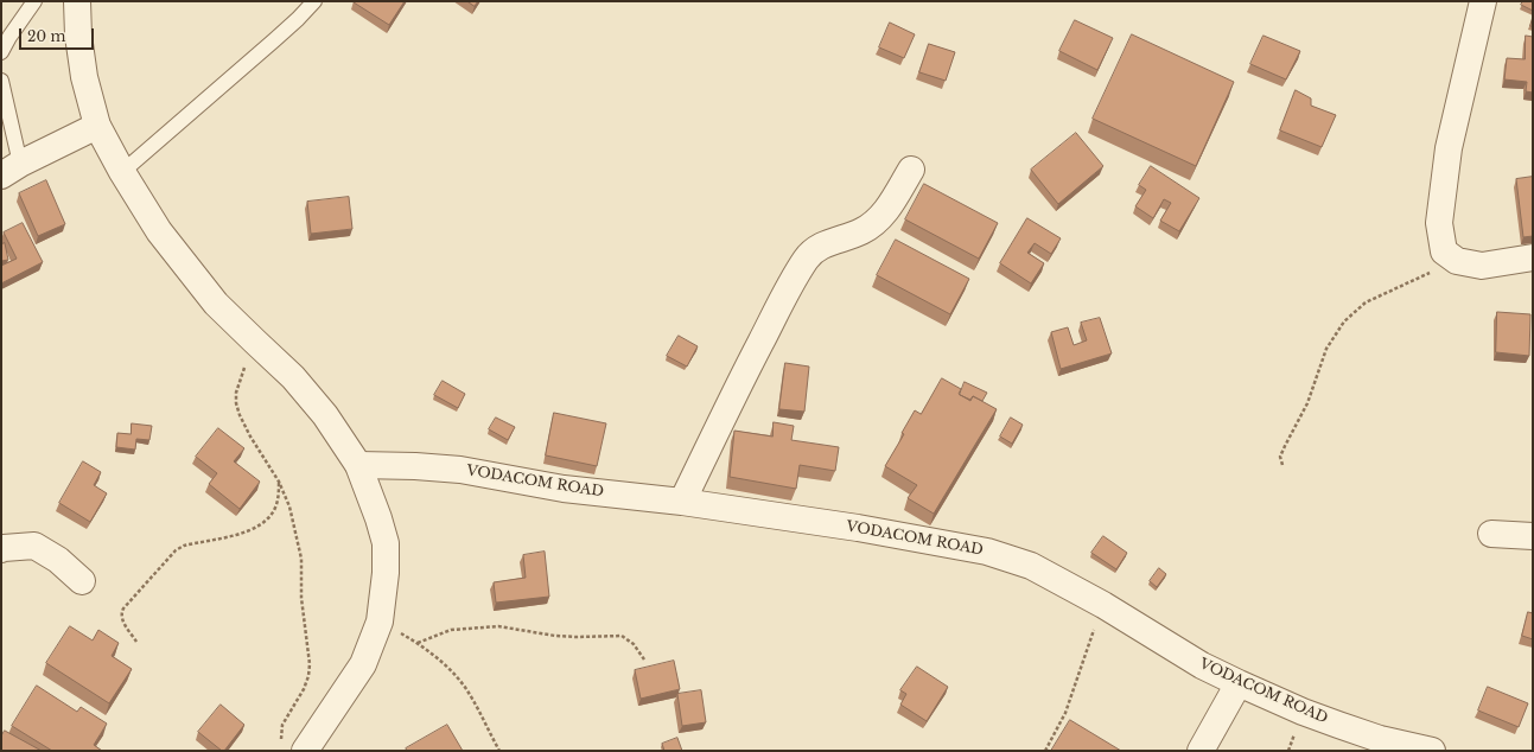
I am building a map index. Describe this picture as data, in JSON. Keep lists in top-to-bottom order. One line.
{"streets":{"street":["VODACOM ROAD"]},"scale_bar":"20 m"}
